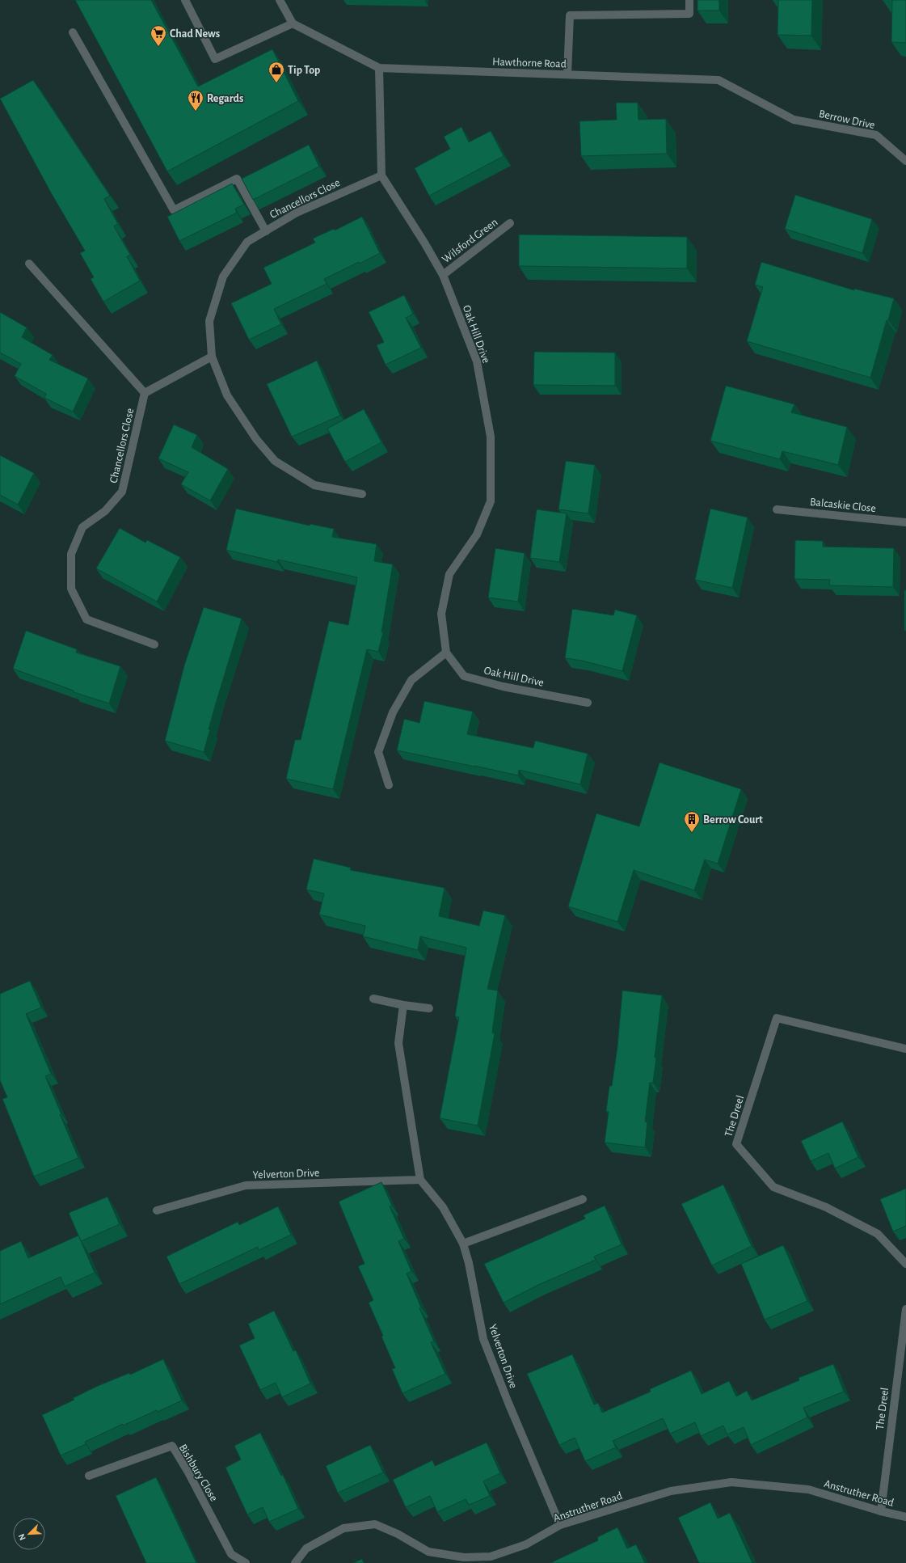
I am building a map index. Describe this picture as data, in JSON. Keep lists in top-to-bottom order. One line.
{"streets":{"street":["Hawthorne Road","Berrow Drive","Chancellors Close","Wilsford Green","Oak Hill Drive","Balcaskie Close","The Dreel","Yelverton Drive","Bishbury Close","Anstruther Road"]},"crossings":[["Hawthorne Road","Berrow Drive"],["Chancellors Close","Oak Hill Drive"],["Wilsford Green","Oak Hill Drive"],["The Dreel","Anstruther Road"],["Yelverton Drive","Anstruther Road"]],"places":{"supermarket":["Chad News"],"shop":["Tip Top"],"restaurant":["Regards"],"building":["Berrow Court"]},"north":"bottom left"}
